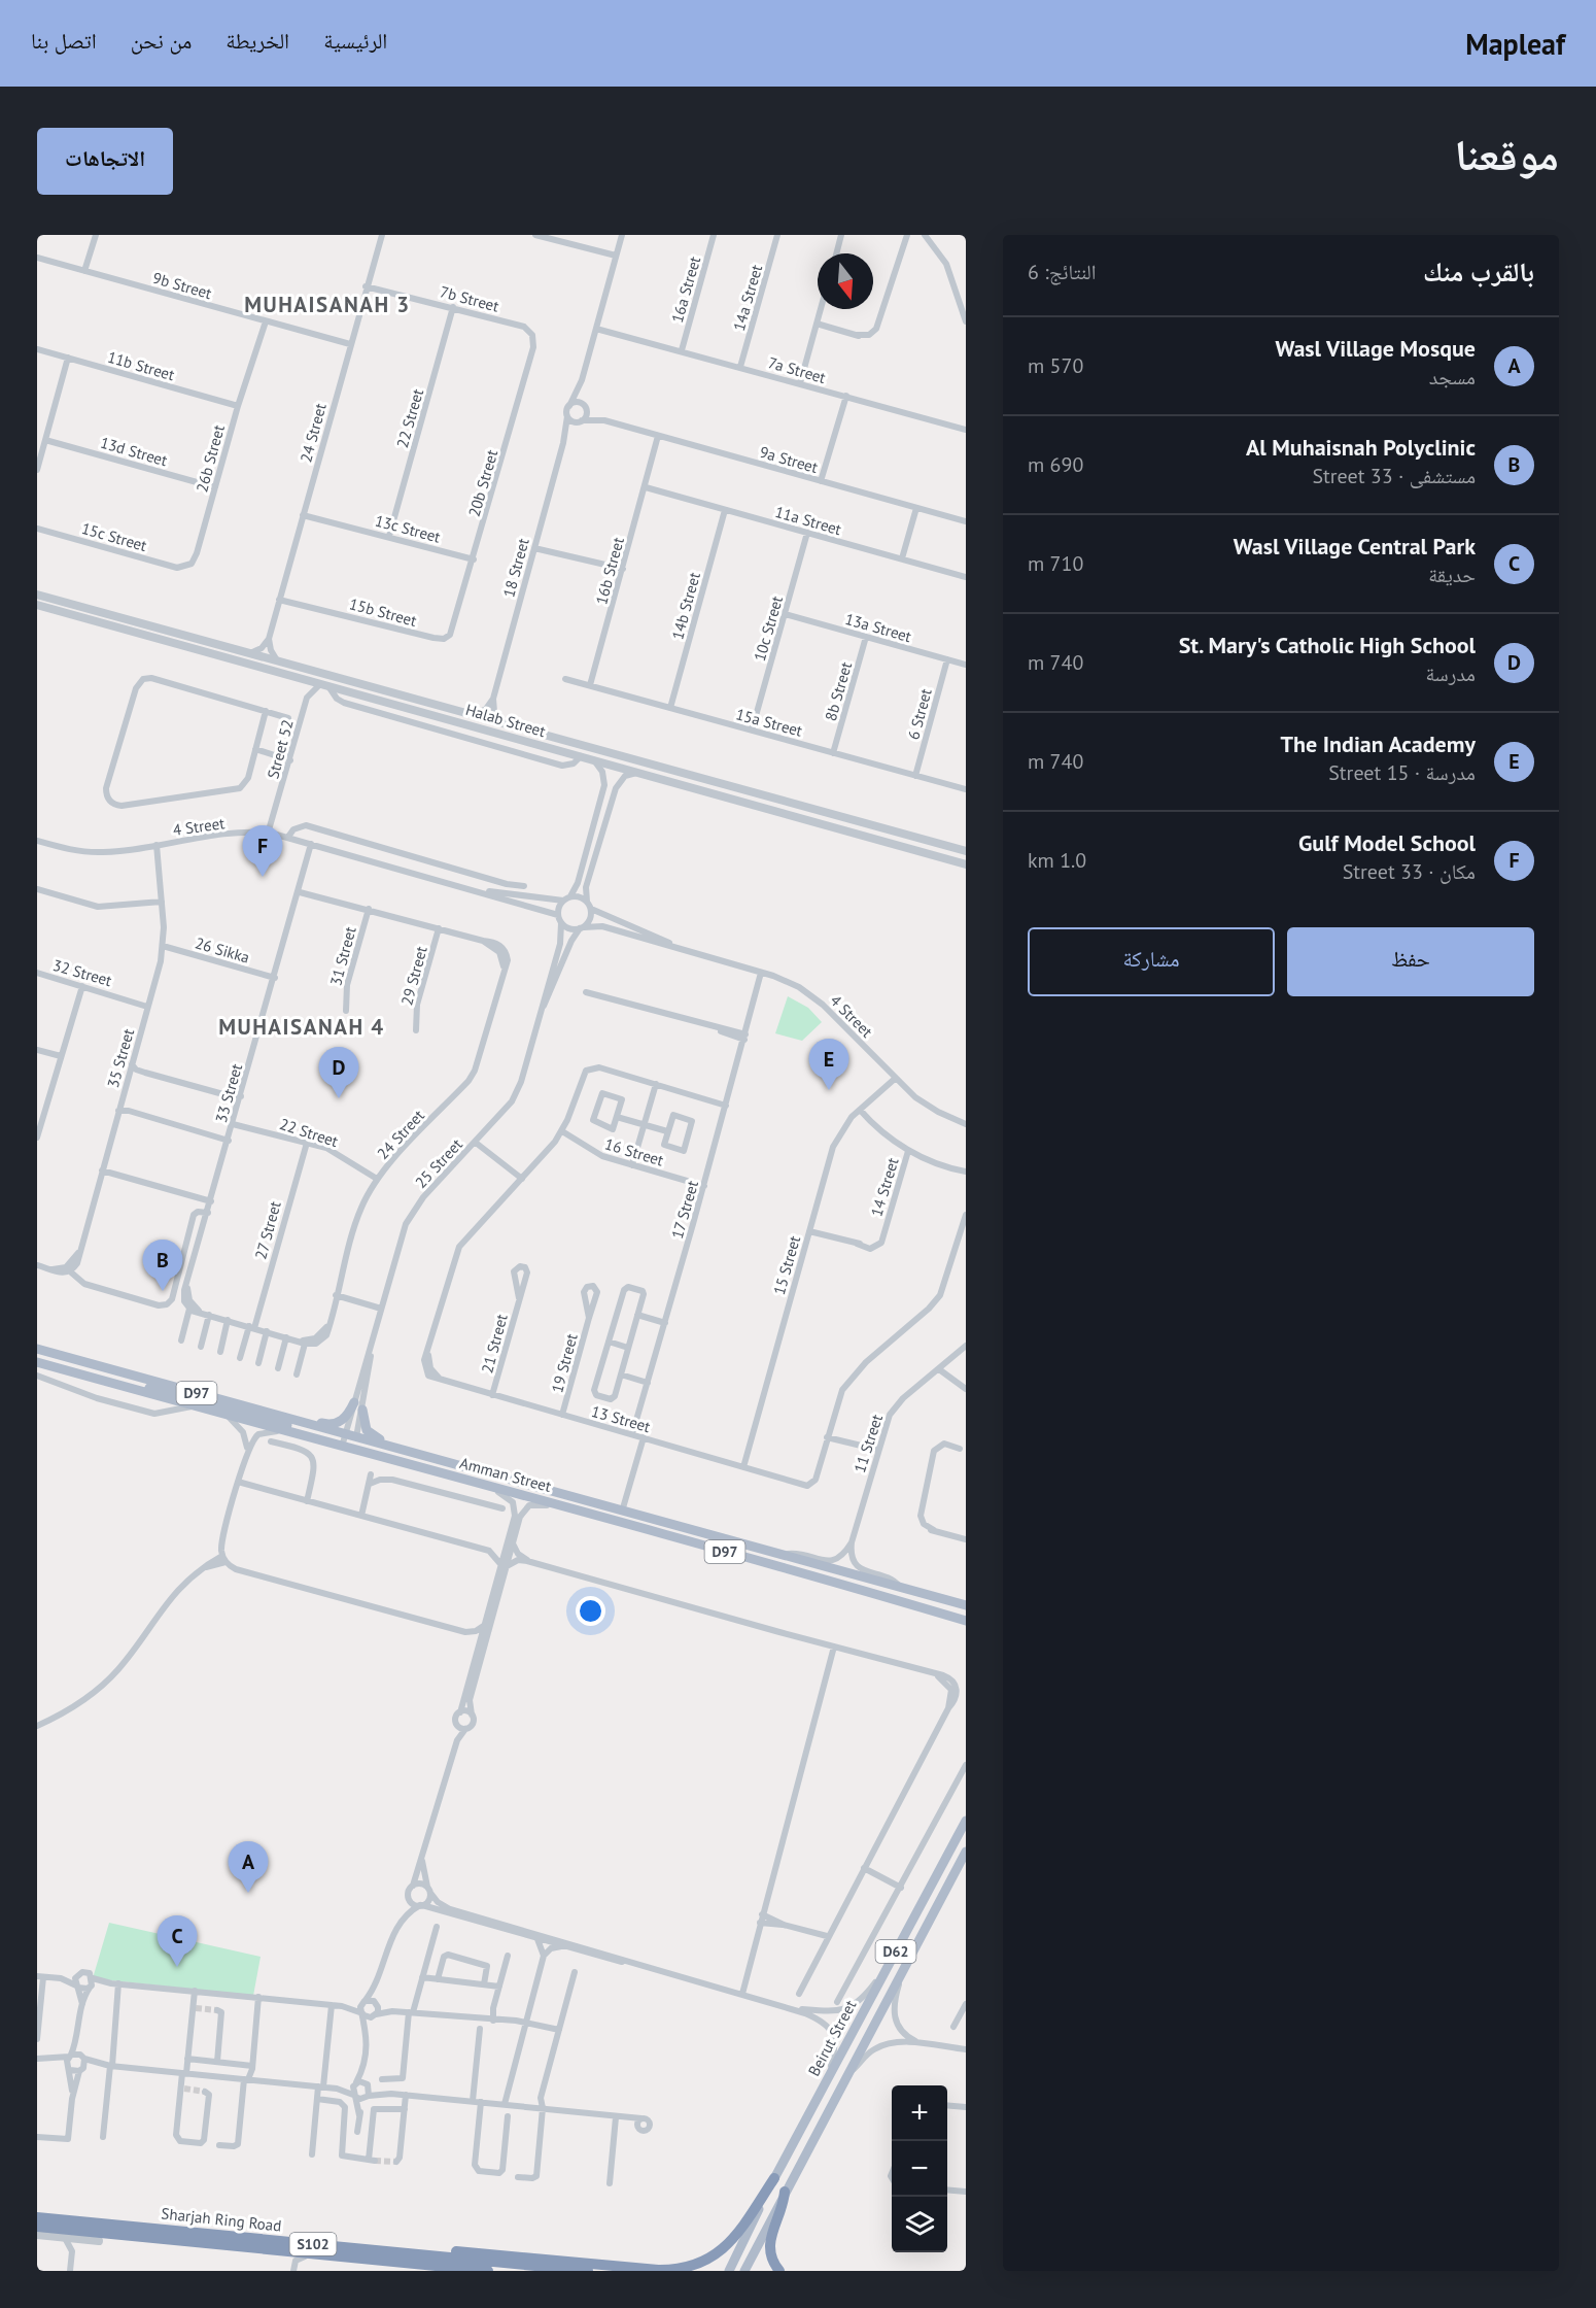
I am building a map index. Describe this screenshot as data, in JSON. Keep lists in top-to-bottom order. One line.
{"streets":{"highway":["Sharjah Ring Road","S102"],"main road":["D97","Amman Street","D62","Beirut Street"],"street":["9b Street","16a Street","14a Street","7b Street","11b Street","7a Street","22 Street","24 Street","13d Street","26b Street","9a Street","20b Street","11a Street","13c Street","15c Street","18 Street","16b Street","14b Street","15b Street","13a Street","10c Street","8b Street","6 Street","Halab Street","15a Street","Street 52","4 Street","26 Sikka","31 Street","32 Street","29 Street","35 Street","33 Street","16 Street","25 Street","14 Street","17 Street","27 Street","15 Street","21 Street","19 Street","13 Street","11 Street"]},"crossings":[["9b Street","24 Street"],["9b Street","26b Street"],["16a Street","7a Street"],["14a Street","7a Street"],["7b Street","22 Street"],["7b Street","24 Street"],["7b Street","20b Street"],["11b Street","26b Street"],["22 Street","24 Street"],["22 Street","13c Street"],["22 Street","33 Street"],["22 Street","27 Street"],["24 Street","13c Street"],["24 Street","15b Street"],["24 Street","31 Street"],["24 Street","29 Street"],["24 Street","33 Street"],["13d Street","26b Street"],["26b Street","15c Street"],["9a Street","18 Street"],["9a Street","16b Street"],["20b Street","13c Street"],["20b Street","15b Street"],["11a Street","16b Street"],["11a Street","14b Street"],["11a Street","10c Street"],["16b Street","15a Street"],["14b Street","15a Street"],["13a Street","10c Street"],["13a Street","8b Street"],["13a Street","6 Street"],["10c Street","15a Street"],["8b Street","15a Street"],["6 Street","15a Street"],["Halab Street","Street 52"],["Street 52","4 Street"],["4 Street","35 Street"],["4 Street","33 Street"],["4 Street","25 Street"],["4 Street","17 Street"],["4 Street","15 Street"],["26 Sikka","35 Street"],["26 Sikka","33 Street"],["32 Street","35 Street"],["16 Street","17 Street"],["16 Street","13 Street"],["25 Street","Amman Street"],["14 Street","15 Street"],["17 Street","13 Street"],["15 Street","13 Street"],["21 Street","13 Street"],["19 Street","13 Street"]],"districts":["MUHAISANAH 3","MUHAISANAH 4"],"north":"bottom","page":{"header":"Mapleaf","nav":["الرئيسية","الخريطة","من نحن","اتصل بنا"],"title":"موقعنا","buttons":["الاتجاهات",["حفظ","مشاركة"]],"heading":["بالقرب منك","النتائج: 6"],"list":[{"mark":"A","name":"Wasl Village Mosque","note":"مسجد","value":"570 m"},{"mark":"B","name":"Al Muhaisnah Polyclinic","note":"مستشفى · 33 Street","value":"690 m"},{"mark":"C","name":"Wasl Village Central Park","note":"حديقة","value":"710 m"},{"mark":"D","name":"St. Mary's Catholic High School","note":"مدرسة","value":"740 m"},{"mark":"E","name":"The Indian Academy","note":"مدرسة · 15 Street","value":"740 m"},{"mark":"F","name":"Gulf Model School","note":"مكان · 33 Street","value":"1.0 km"}],"pins":["F","E","D","B","A","C"],"map_buttons":["+","−"]}}
